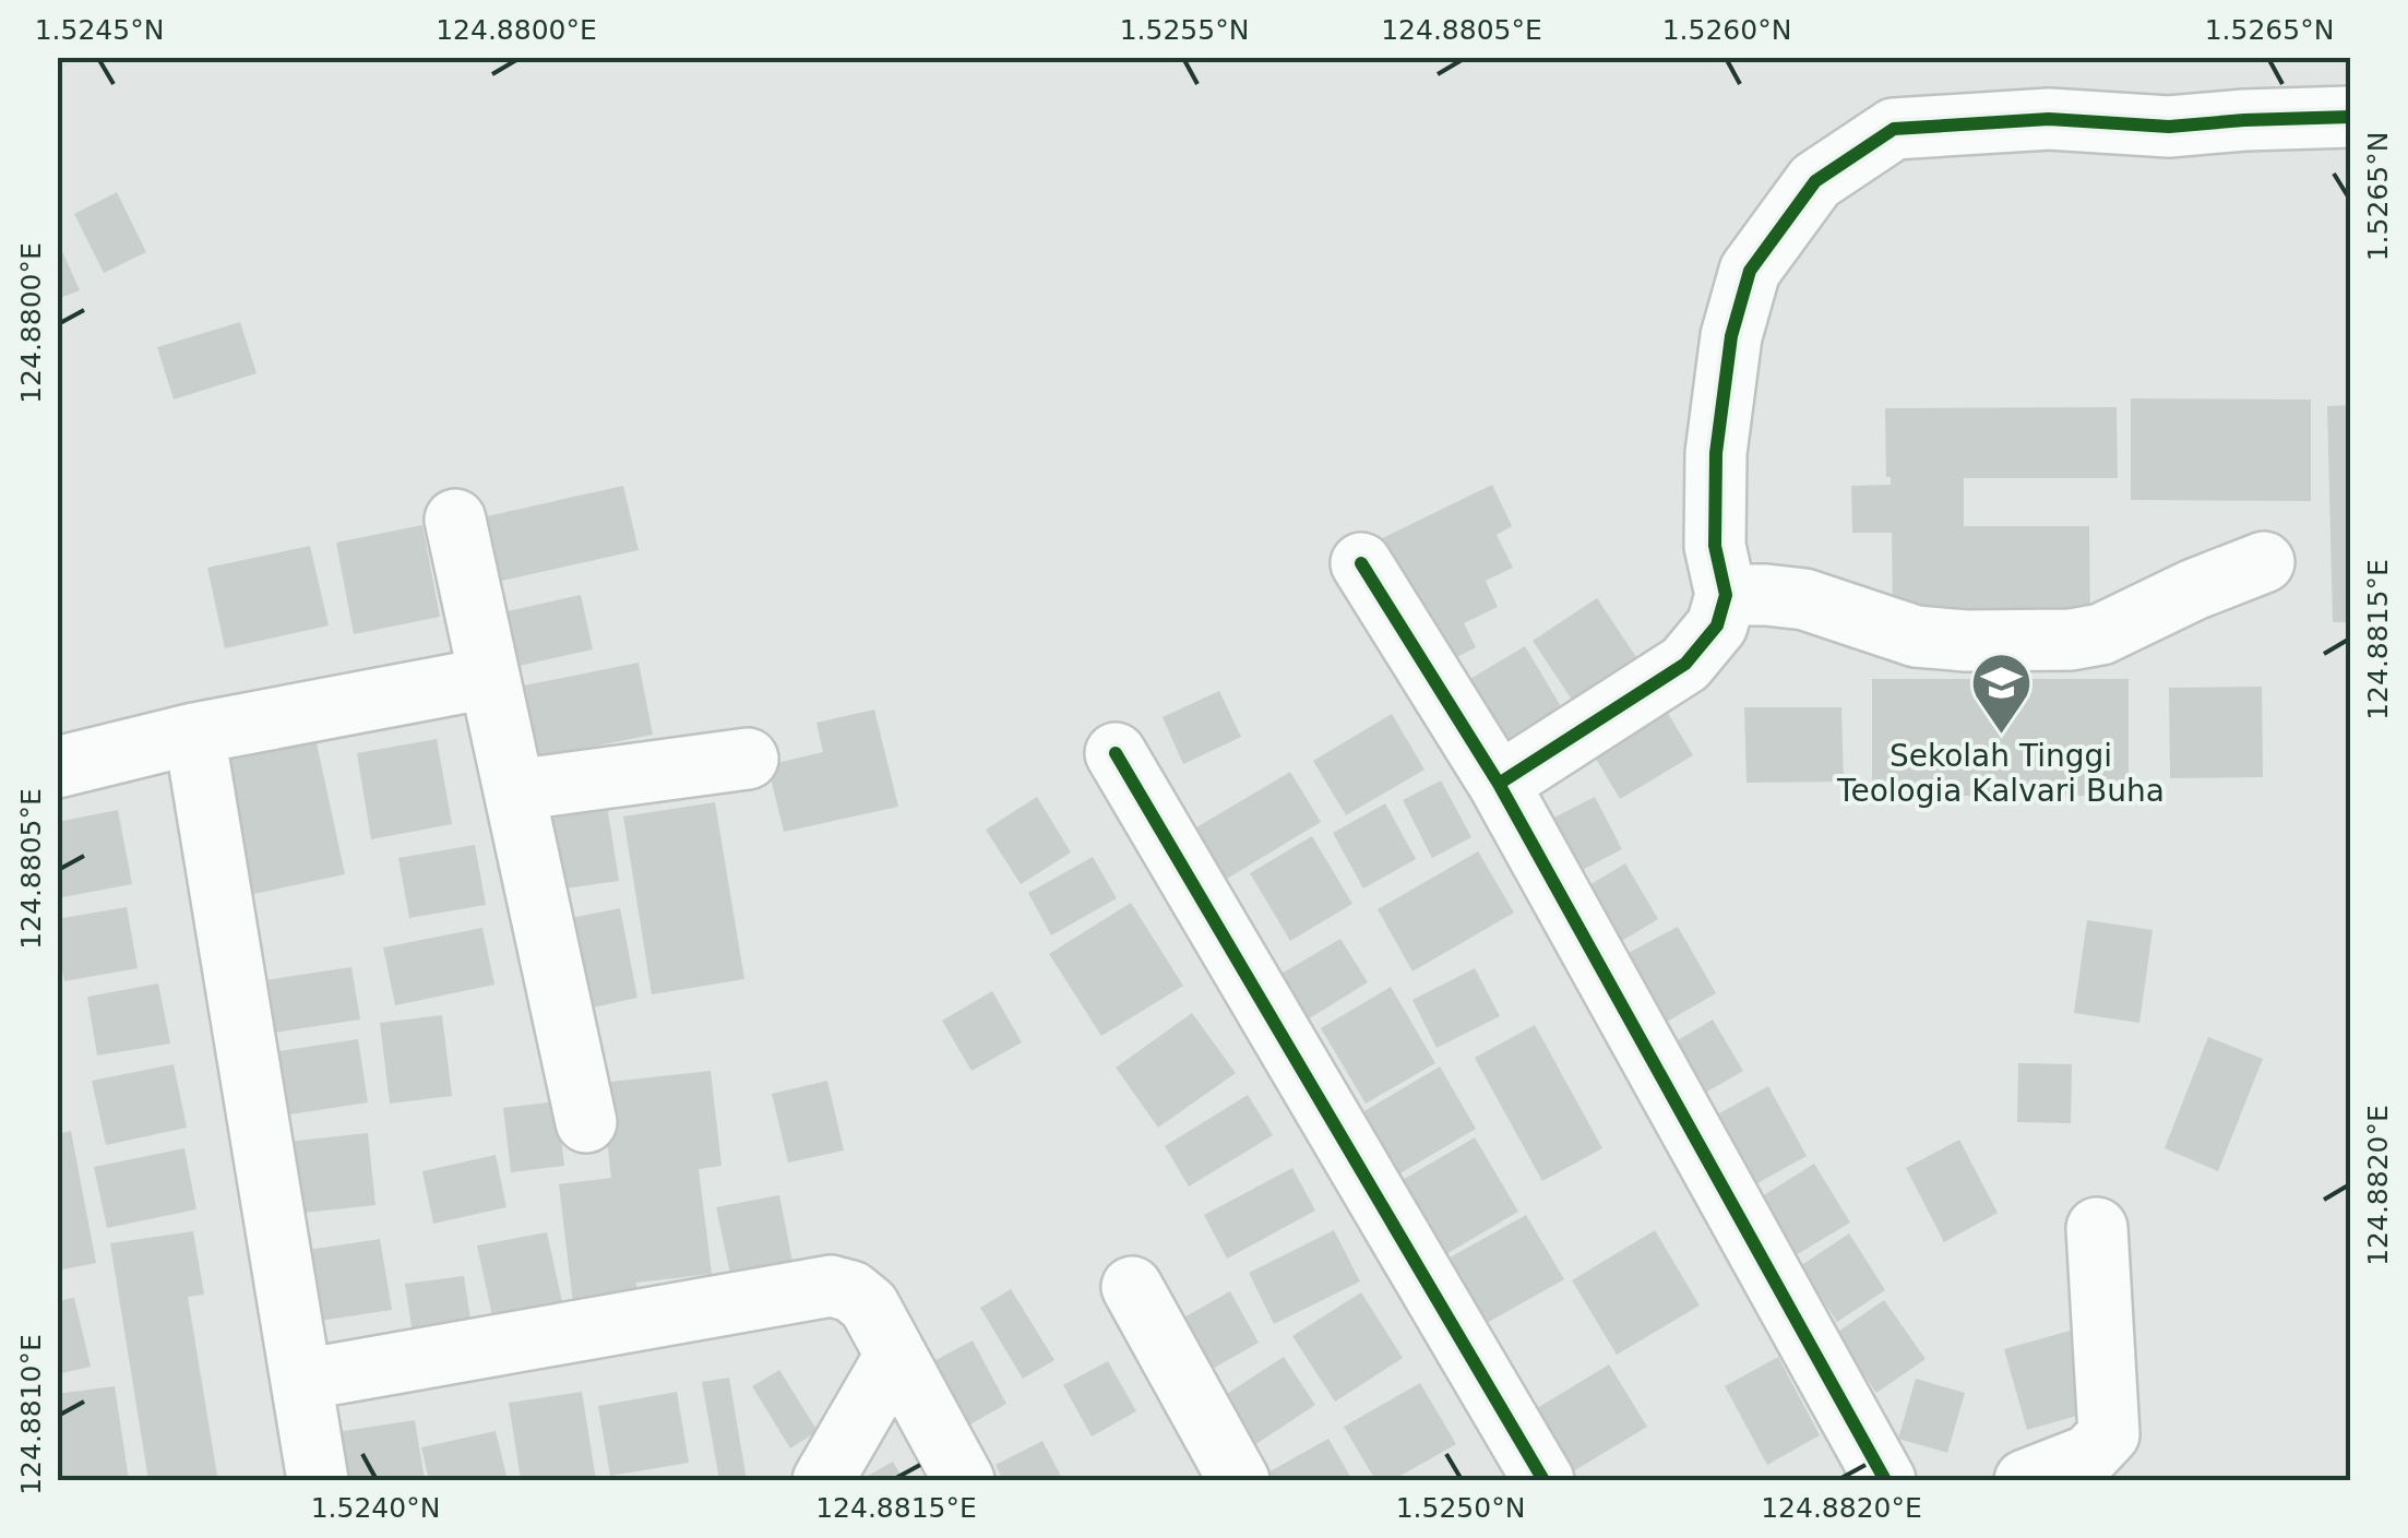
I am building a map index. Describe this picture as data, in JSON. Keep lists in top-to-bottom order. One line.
{"places":{"school or university":["Sekolah Tinggi Teologia Kalvari Buha"]},"coordinates":["1.5245°N","124.8800°E","1.5255°N","124.8805°E","1.5260°N","1.5265°N","124.8815°E","124.8820°E","124.8810°E","1.5240°N","1.5250°N"]}
